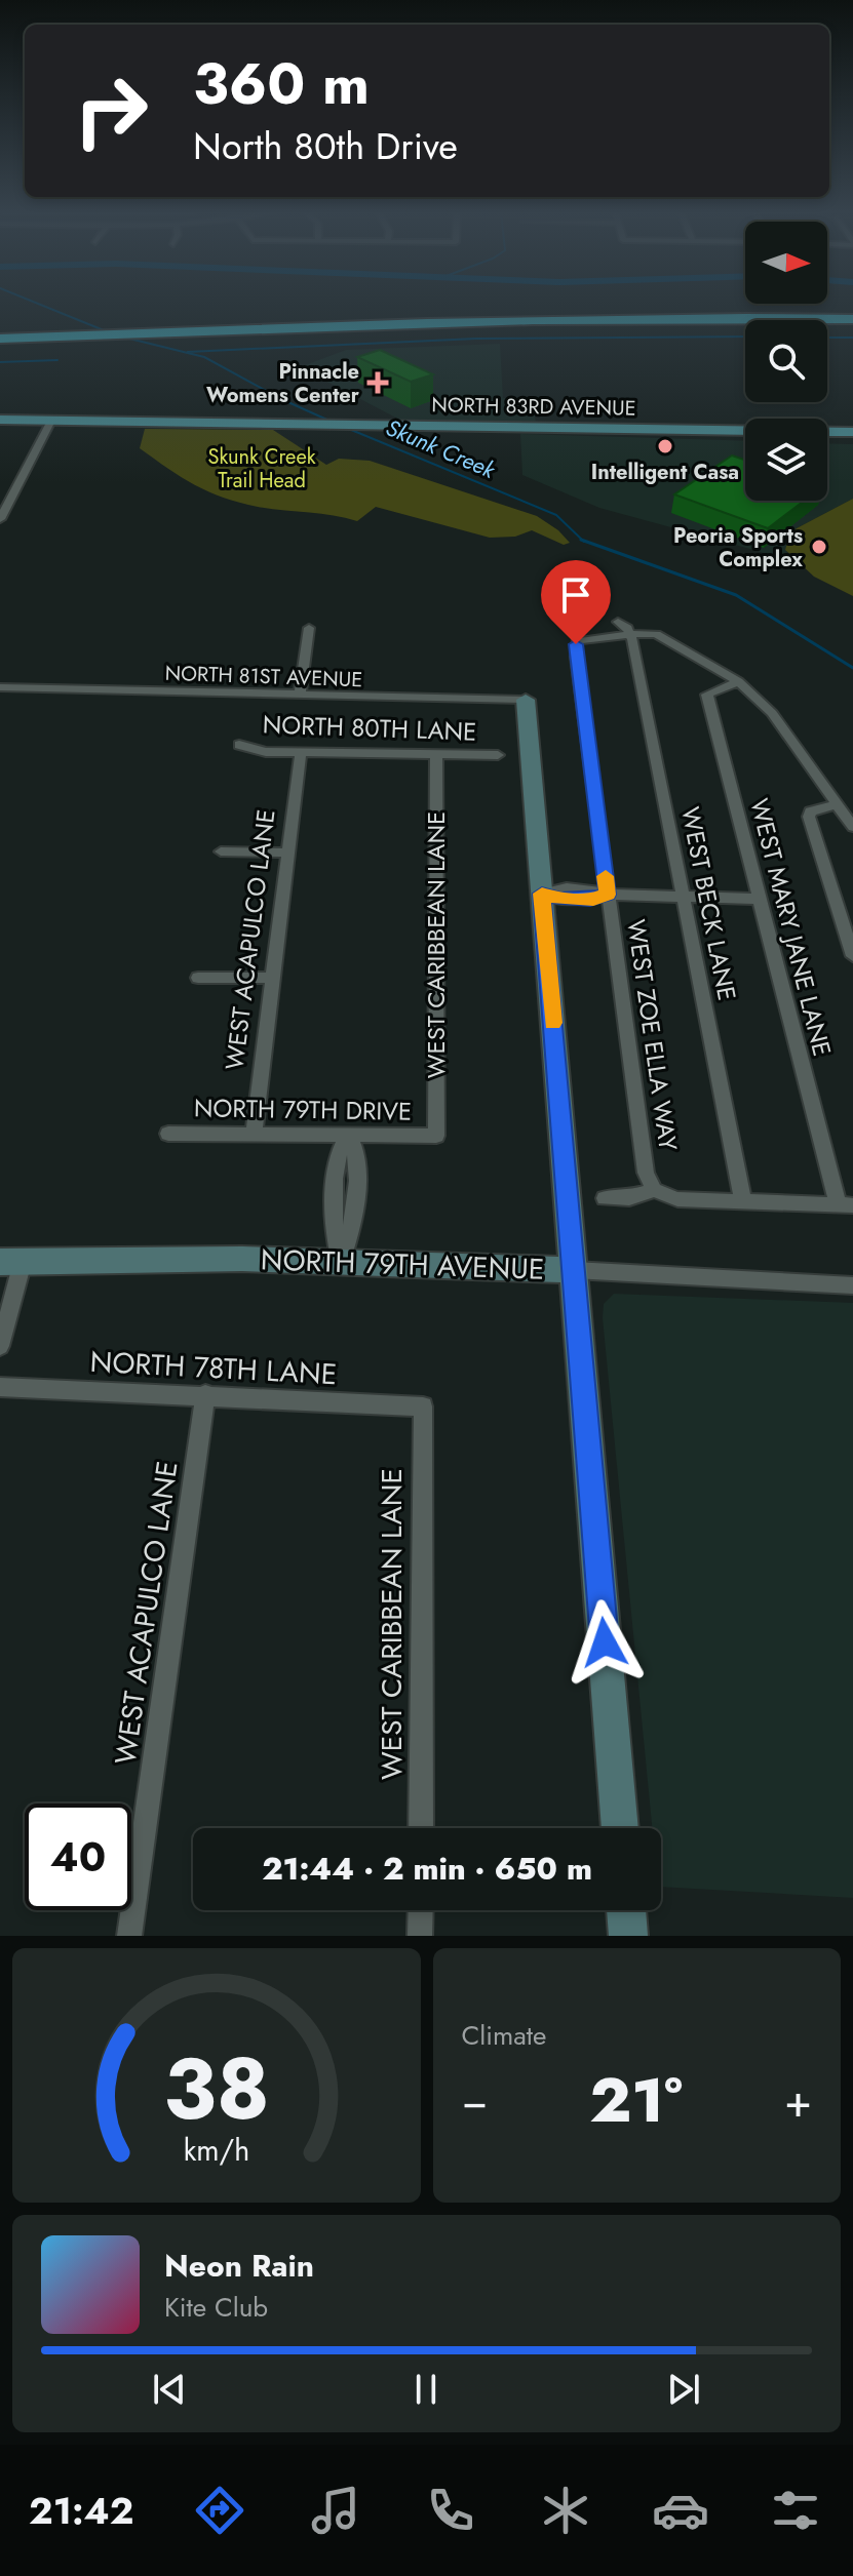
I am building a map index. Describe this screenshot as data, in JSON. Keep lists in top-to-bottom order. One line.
{"streets":{"main road":["NORTH 83RD AVENUE"],"street":["NORTH 81ST AVENUE","NORTH 80TH LANE","WEST BECK LANE","WEST MARY JANE LANE","WEST ACAPULCO LANE","WEST CARIBBEAN LANE","WEST ZOE ELLA WAY","NORTH 79TH DRIVE","NORTH 79TH AVENUE","NORTH 78TH LANE"]},"crossings":[["NORTH 80TH LANE","WEST ACAPULCO LANE"],["NORTH 80TH LANE","WEST CARIBBEAN LANE"],["WEST BECK LANE","WEST ZOE ELLA WAY"],["WEST ACAPULCO LANE","NORTH 79TH DRIVE"],["WEST ACAPULCO LANE","NORTH 78TH LANE"],["WEST CARIBBEAN LANE","NORTH 79TH DRIVE"],["WEST CARIBBEAN LANE","NORTH 78TH LANE"]],"water":["Skunk Creek"],"parks":["Skunk Creek Trail Head"],"places":{"health":["Pinnacle Womens Center"],"other":["Intelligent Casa","Peoria Sports Complex"]},"north":"right","page":{"turn":["360 m","North 80th Drive"],"limit":"40","trip":"21:44 · 2 min · 650 m","tile":"Climate","heat":["−","21°","+"],"song":["Neon Rain","Kite Club"],"tabs":"21:42","gauge":["38","km/h"]}}
